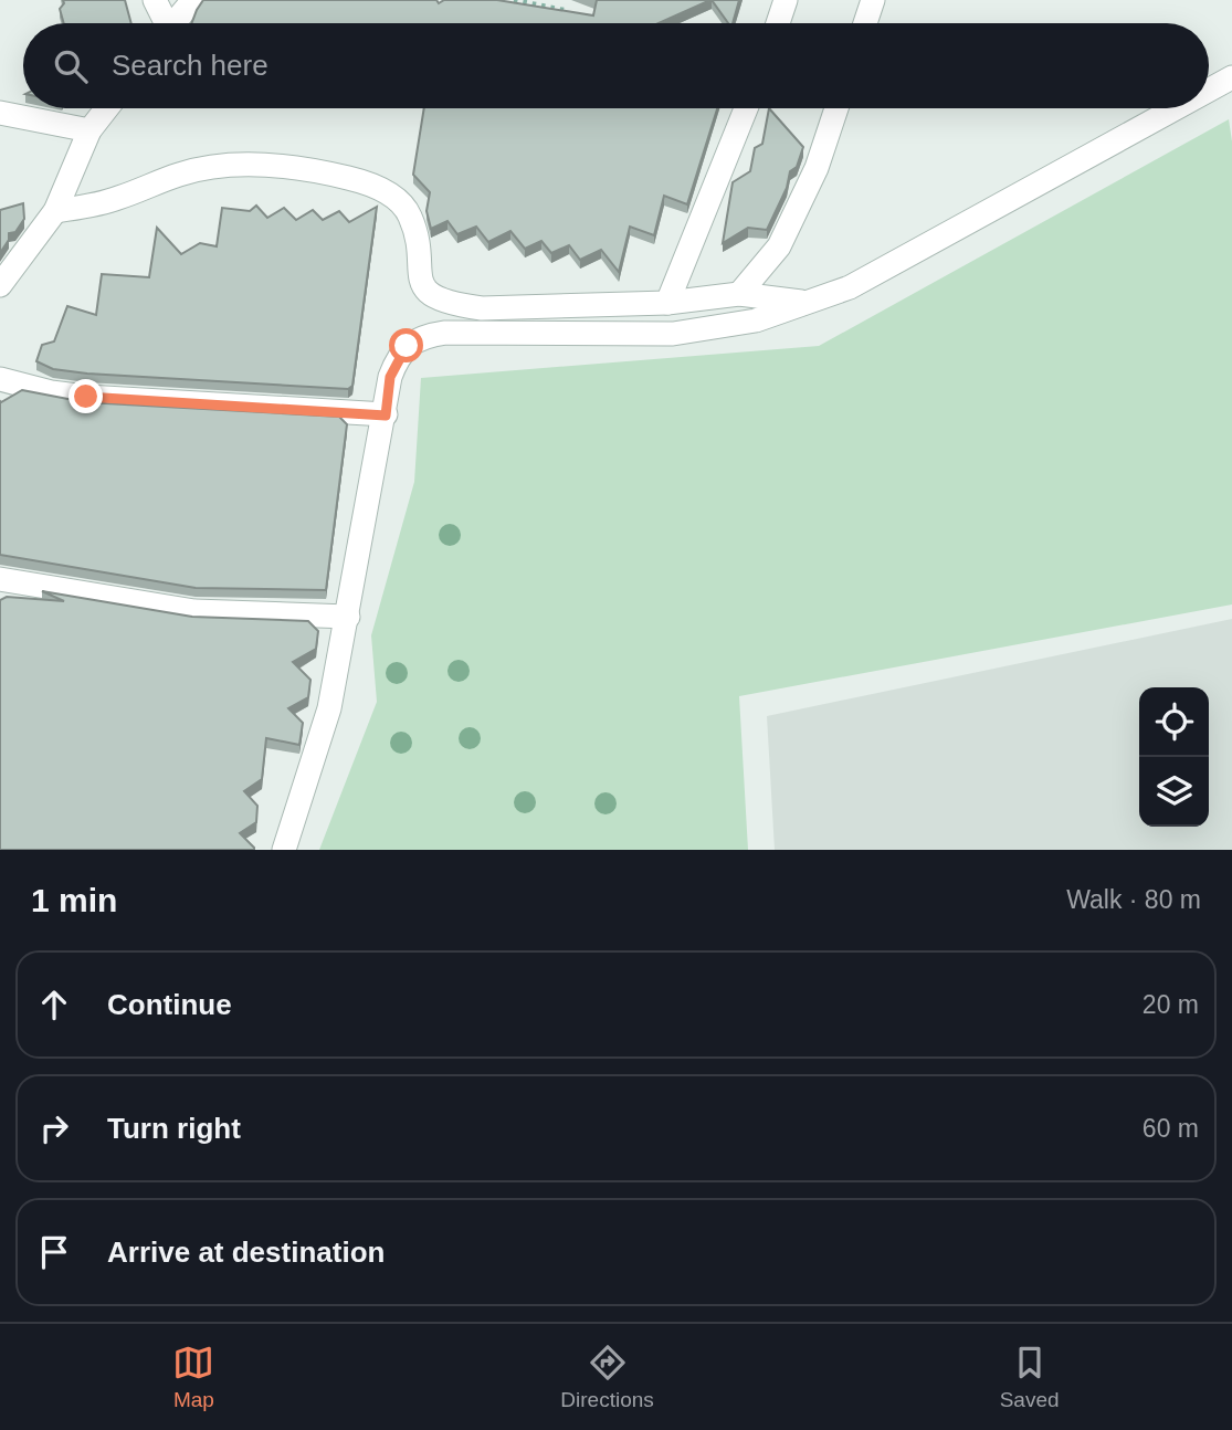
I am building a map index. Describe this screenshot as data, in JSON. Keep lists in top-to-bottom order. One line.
{"page":{"search":"Search here","heading":["1 min","Walk · 80 m"],"list":[["Continue","20 m"],["Turn right","60 m"],"Arrive at destination"],"nav":["Map","Directions","Saved"]}}
